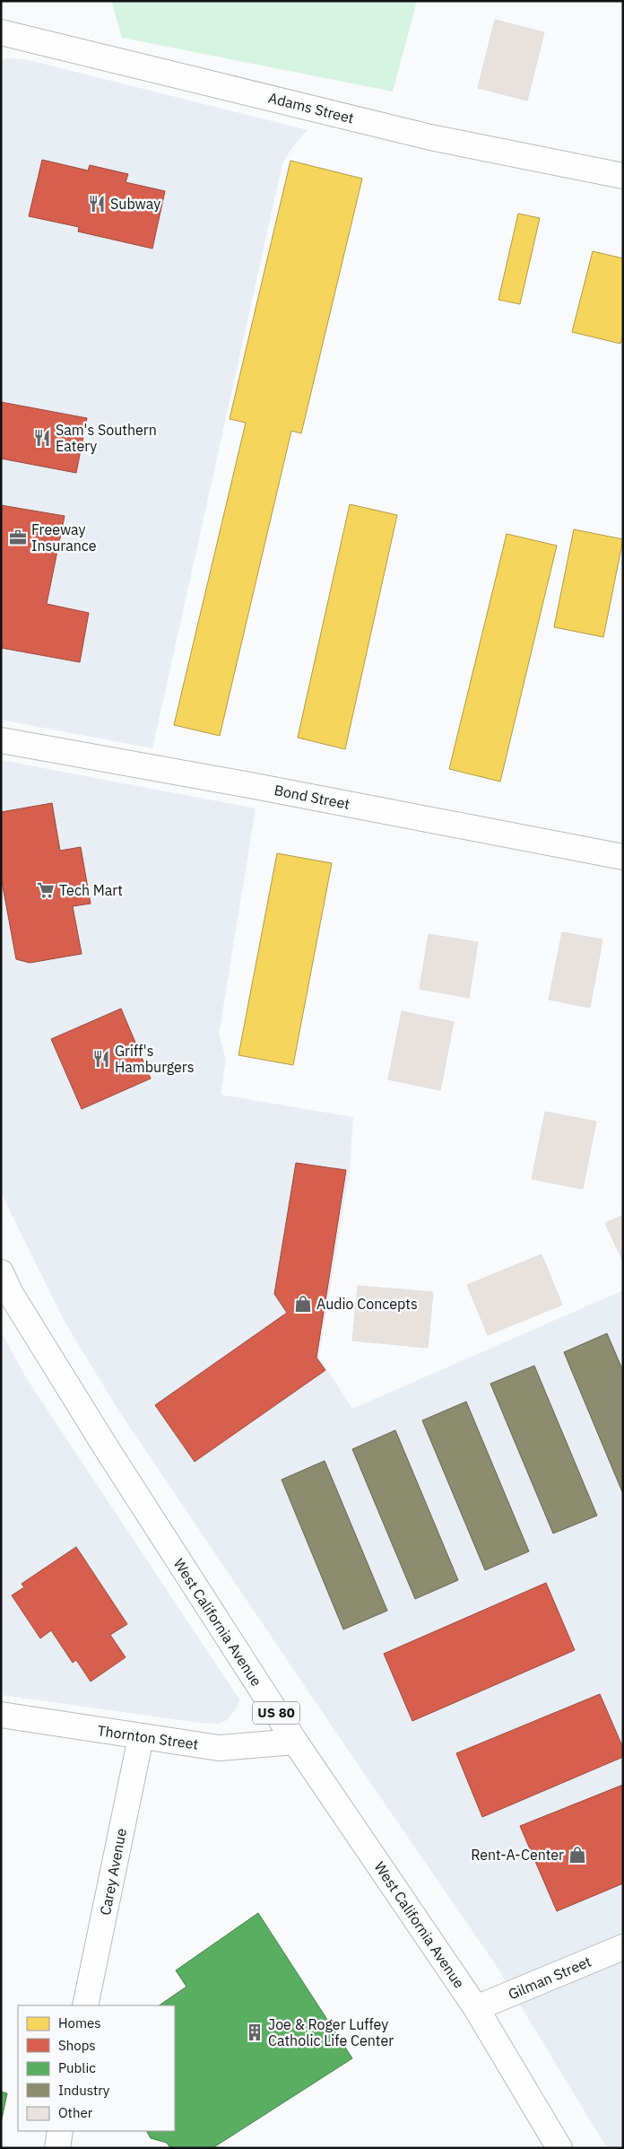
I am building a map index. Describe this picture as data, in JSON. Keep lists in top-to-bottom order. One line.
{"streets":{"street":["Adams Street","Bond Street","West California Avenue","US 80","Thornton Street","Carey Avenue","Gilman Street"]},"crossings":[["West California Avenue","Thornton Street"],["West California Avenue","Gilman Street"],["Thornton Street","Carey Avenue"]],"places":{"restaurant":["Subway","Sam's Southern Eatery","Griff's Hamburgers"],"office":["Freeway Insurance"],"supermarket":["Tech Mart"],"shop":["Audio Concepts","Rent-A-Center"],"building":["Joe & Roger Luffey Catholic Life Center"]},"legend":["Homes","Shops","Public","Industry","Other"]}
